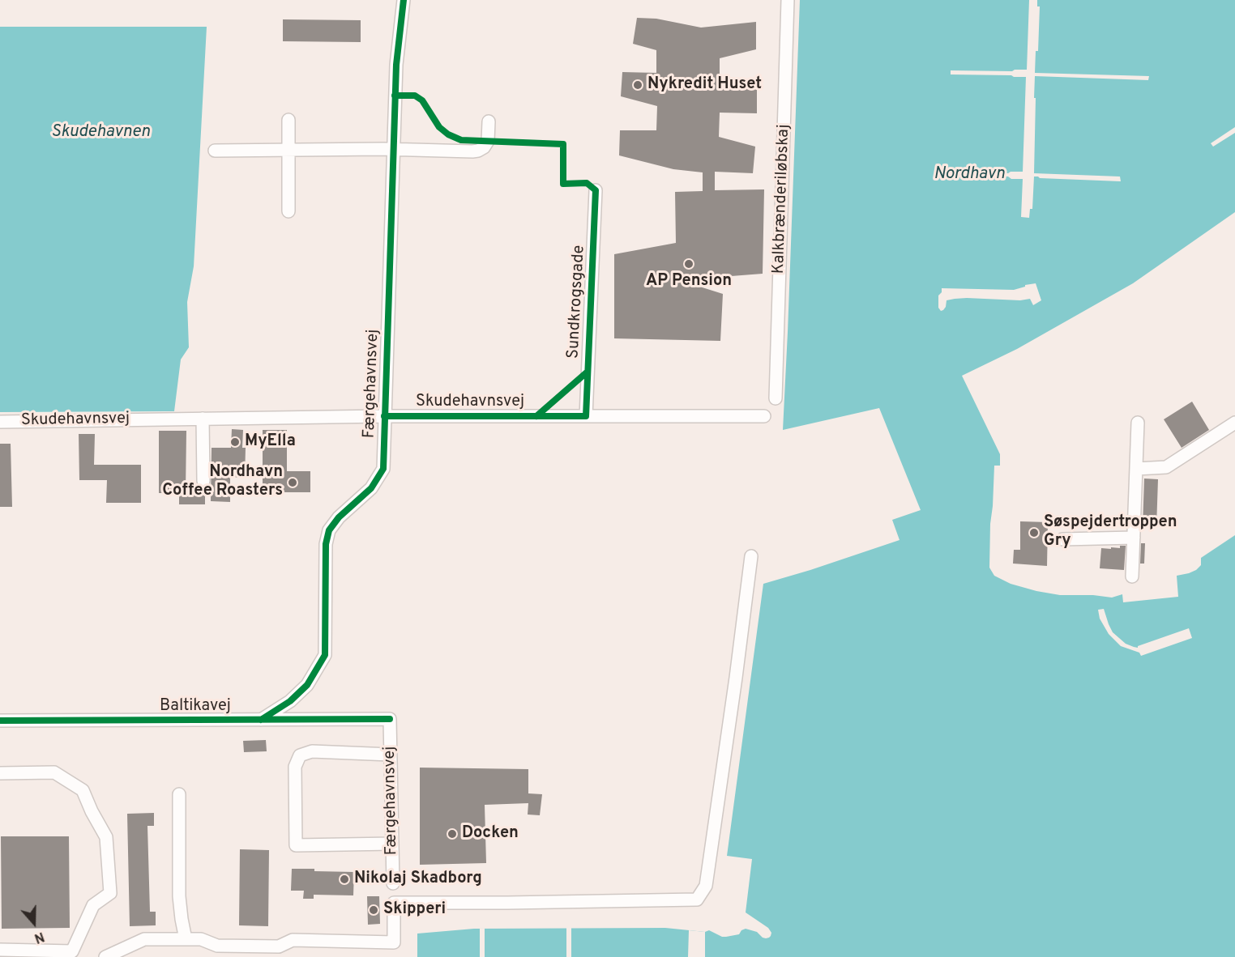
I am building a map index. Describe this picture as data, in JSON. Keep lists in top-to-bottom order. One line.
{"streets":{"street":["Kalkbrænderiløbskaj","Sundkrogsgade","Færgehavnsvej","Skudehavnsvej","Baltikavej"]},"crossings":[["Sundkrogsgade","Skudehavnsvej"],["Færgehavnsvej","Skudehavnsvej"],["Færgehavnsvej","Baltikavej"]],"water":["Skudehavnen","Nordhavn"],"places":["Nykredit Huset","AP Pension","MyElla","Nordhavn Coffee Roasters","Søspejdertroppen Gry","Docken","Nikolaj Skadborg","Skipperi"],"north":"bottom"}
